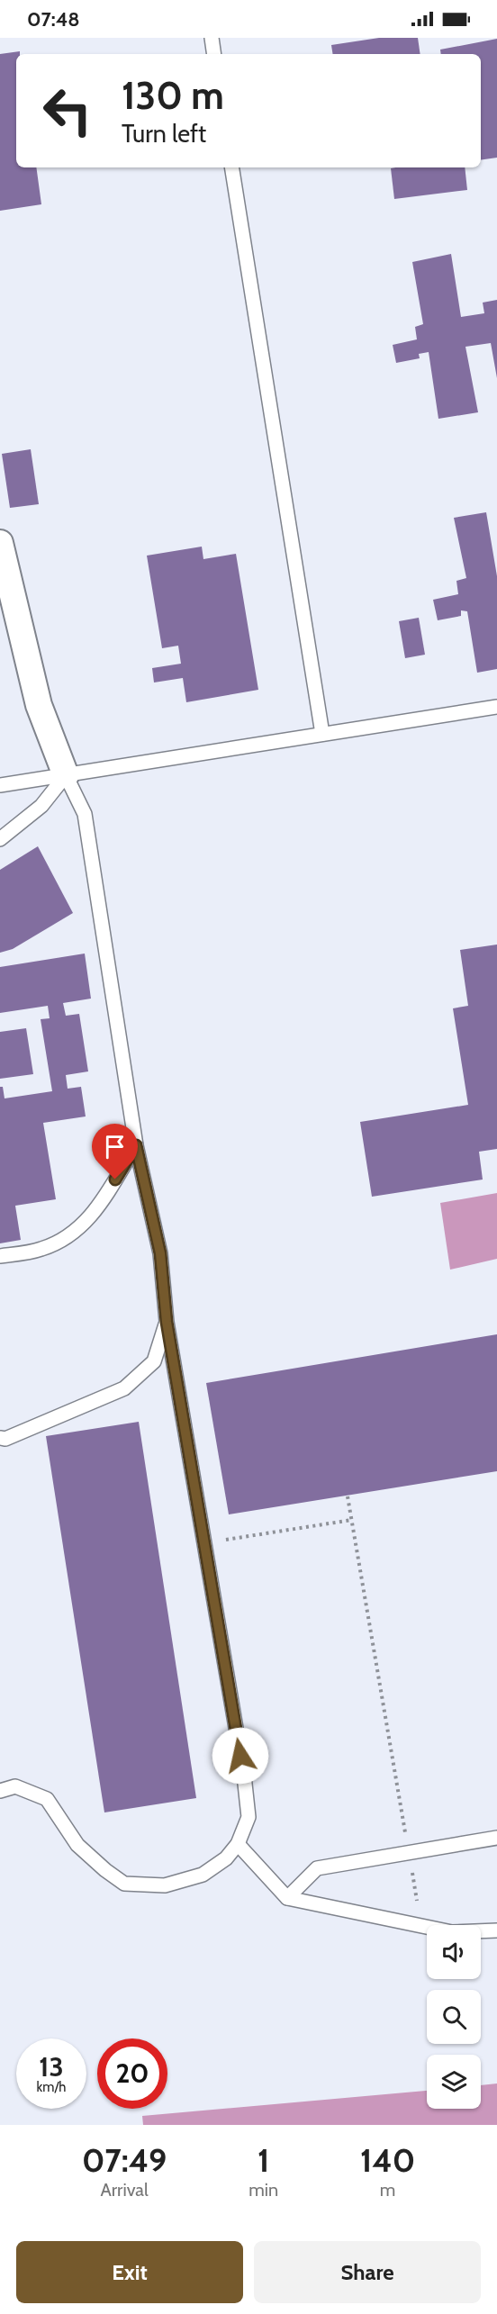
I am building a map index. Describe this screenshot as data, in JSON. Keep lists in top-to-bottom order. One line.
{"page":{"status":"07:48","turn":["130 m","Turn left"],"speed":"13 km/h","limit":"20","eta":["07:49","Arrival","1","min","140","m"],"buttons":["Exit","Share"]}}
